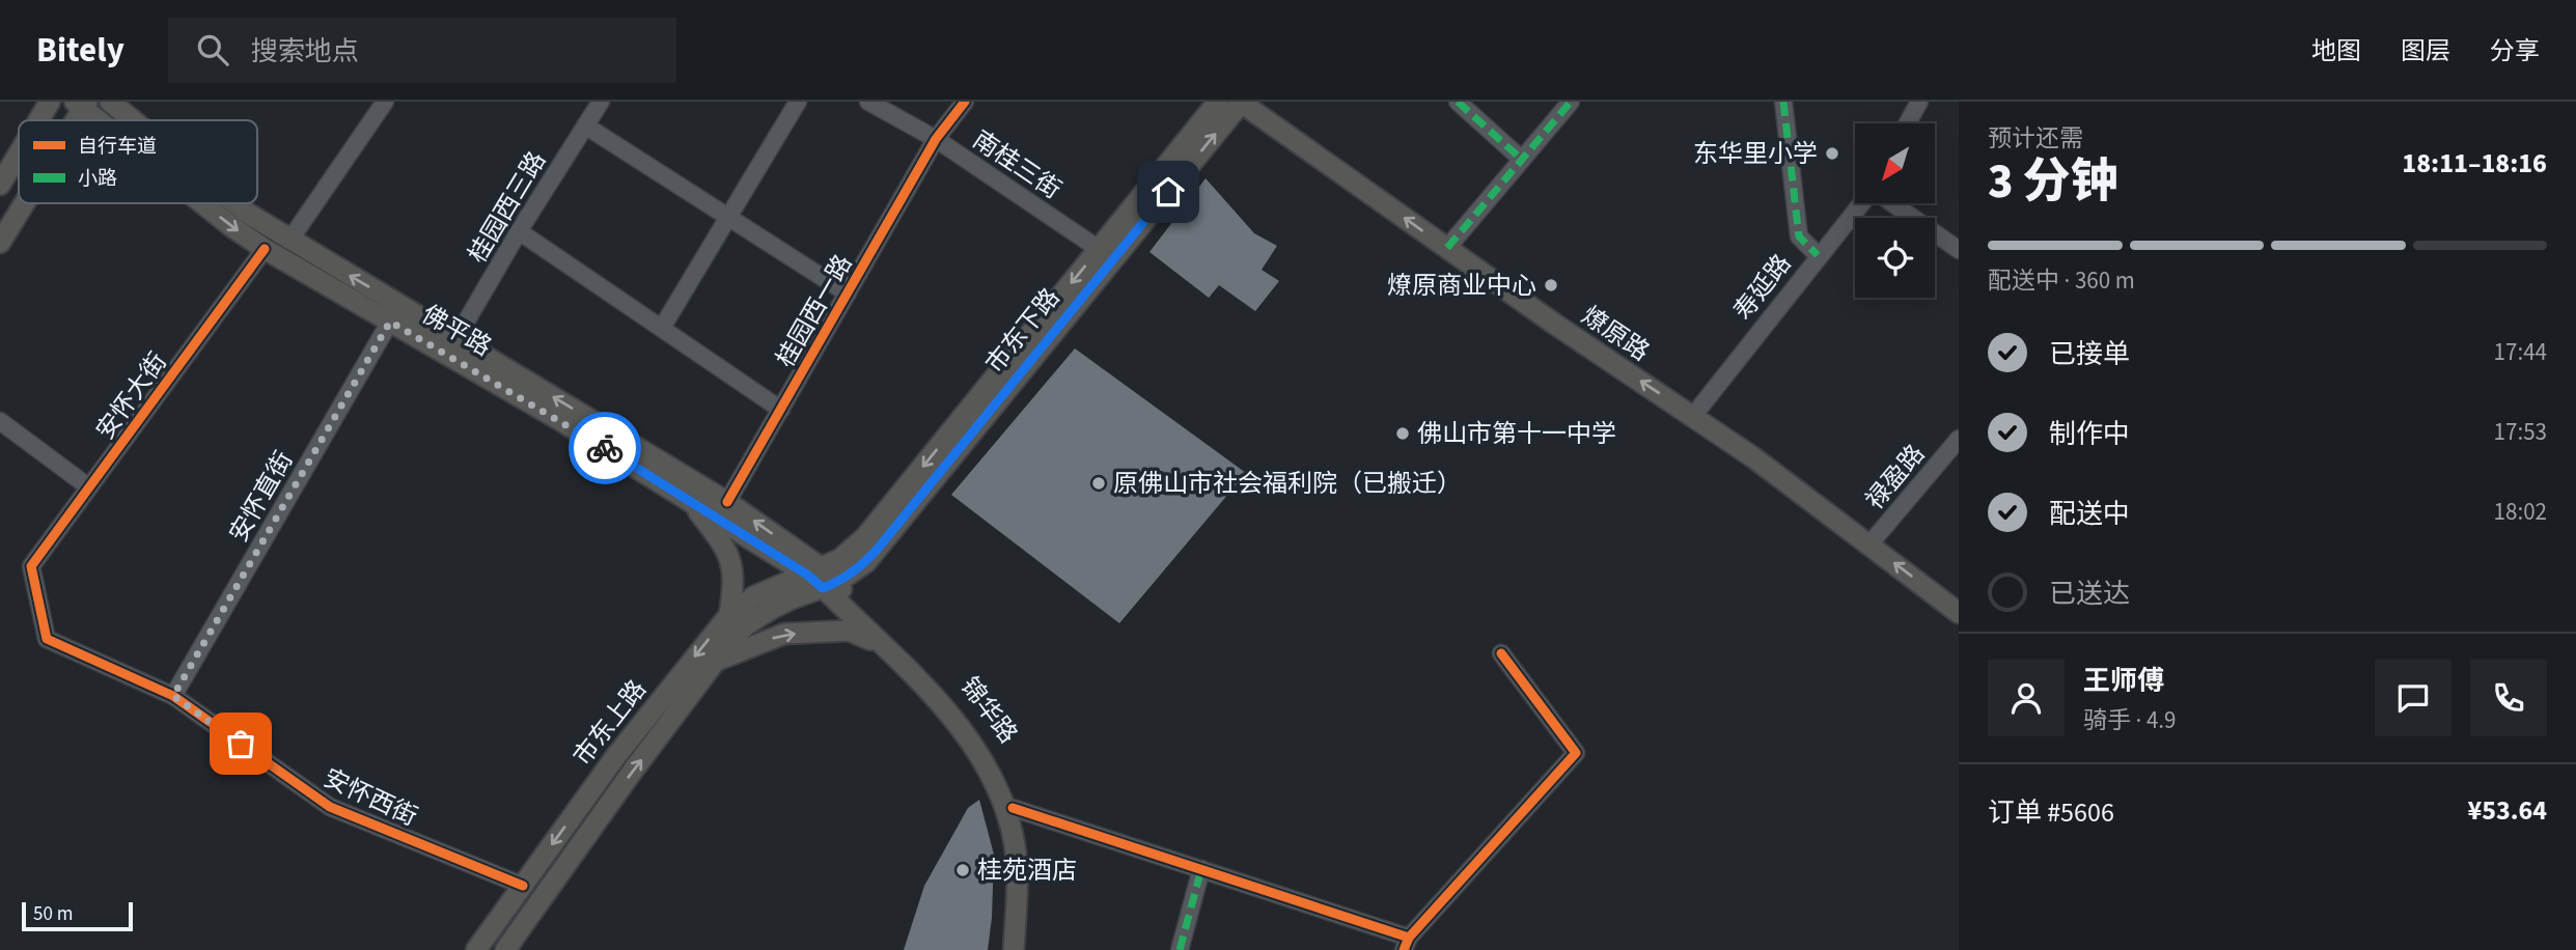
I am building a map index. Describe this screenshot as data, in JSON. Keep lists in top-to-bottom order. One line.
{"streets":{"main road":["佛平路","市东下路","燎原路","锦华路","市东上路"],"street":["南桂三街","桂园西三路","寿延路","桂园西一路","安怀大街","禄盈路","安怀直街","安怀西街"]},"crossings":[["南桂三街","桂园西一路"],["南桂三街","市东下路"],["桂园西三路","佛平路"],["寿延路","燎原路"],["桂园西一路","佛平路"],["佛平路","市东下路"],["佛平路","安怀大街"],["佛平路","安怀直街"],["佛平路","锦华路"],["佛平路","市东上路"],["市东下路","燎原路"],["市东下路","锦华路"],["市东下路","市东上路"],["燎原路","禄盈路"],["安怀大街","安怀西街"],["安怀直街","安怀西街"],["锦华路","市东上路"],["市东上路","安怀西街"]],"one_way":["燎原路"],"places":["东华里小学","燎原商业中心","佛山市第十一中学","原佛山市社会福利院（已搬迁）","桂苑酒店"],"legend":["自行车道","小路"],"scale_bar":"50 m","north":"bottom left","page":{"header":"Bitely","search":"搜索地点","nav":["地图","图层","分享"],"heading":["3 分钟","预计还需","18:11–18:16"],"panel":["王师傅","骑手 · 4.9","订单 #5606","¥53.64"],"bar":"配送中 · 360 m","list":[["已接单","17:44"],["制作中","17:53"],["配送中","18:02"],"已送达"],"scale":"50 m"}}
